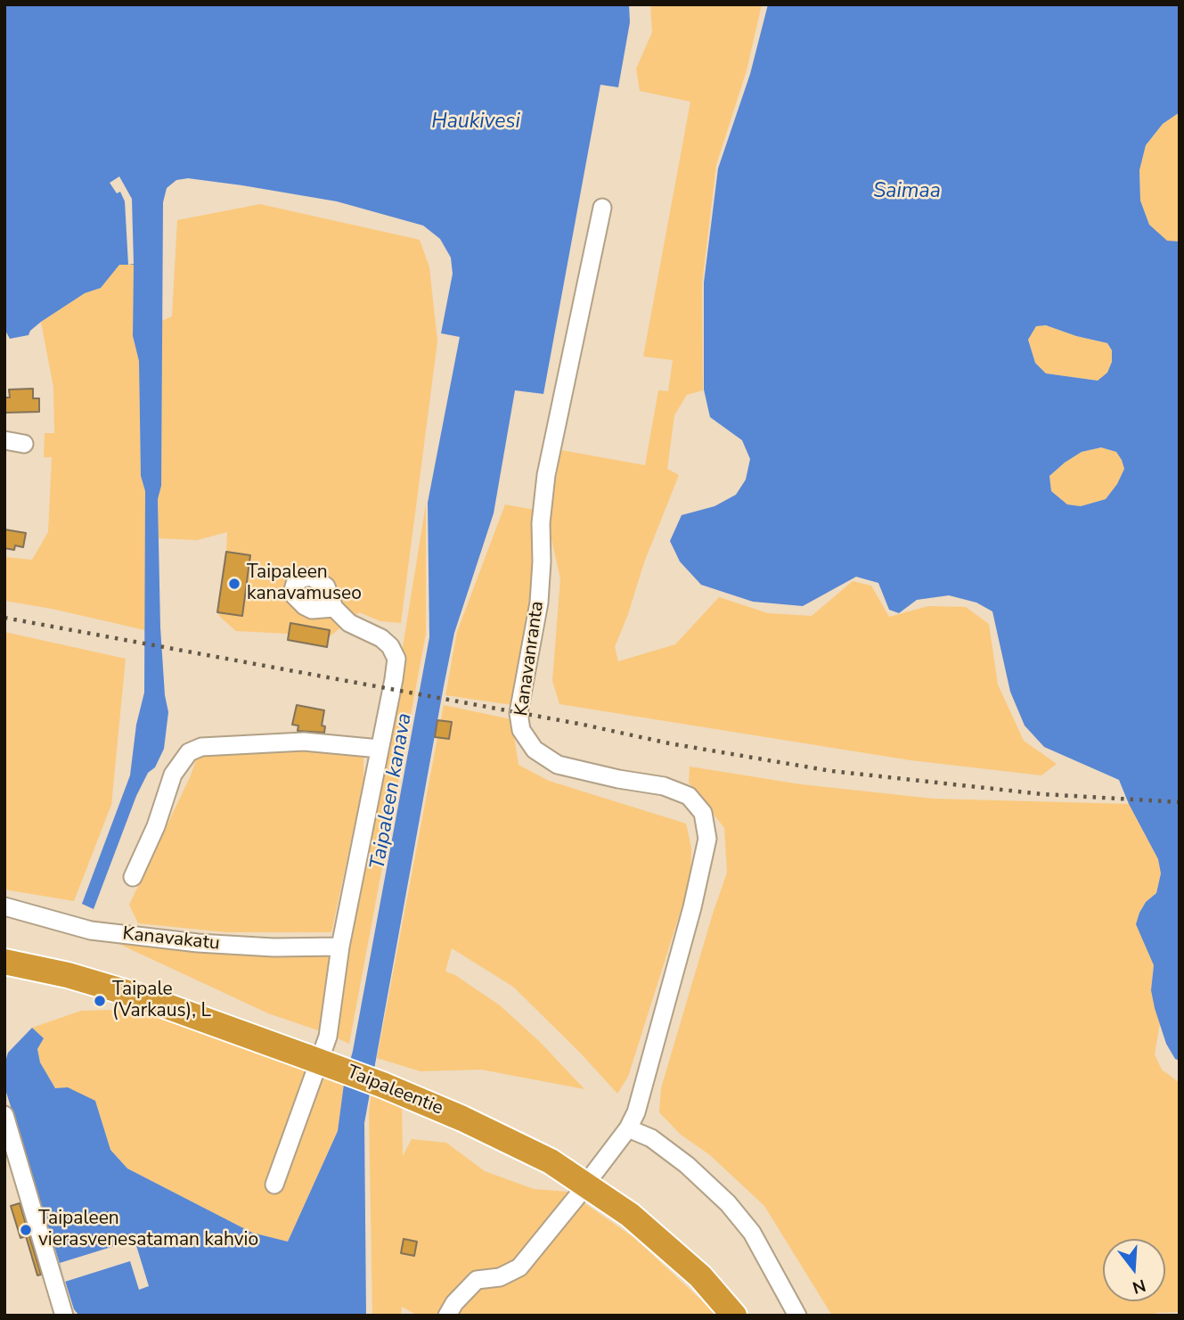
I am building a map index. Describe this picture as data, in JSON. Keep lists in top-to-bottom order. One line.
{"streets":{"highway":["Taipaleentie"],"street":["Kanavanranta","Kanavakatu"]},"water":["Haukivesi","Saimaa","Taipaleen kanava"],"places":["Taipaleen kanavamuseo","Taipale (Varkaus), L","Taipaleen vierasvenesataman kahvio"],"north":"bottom"}
